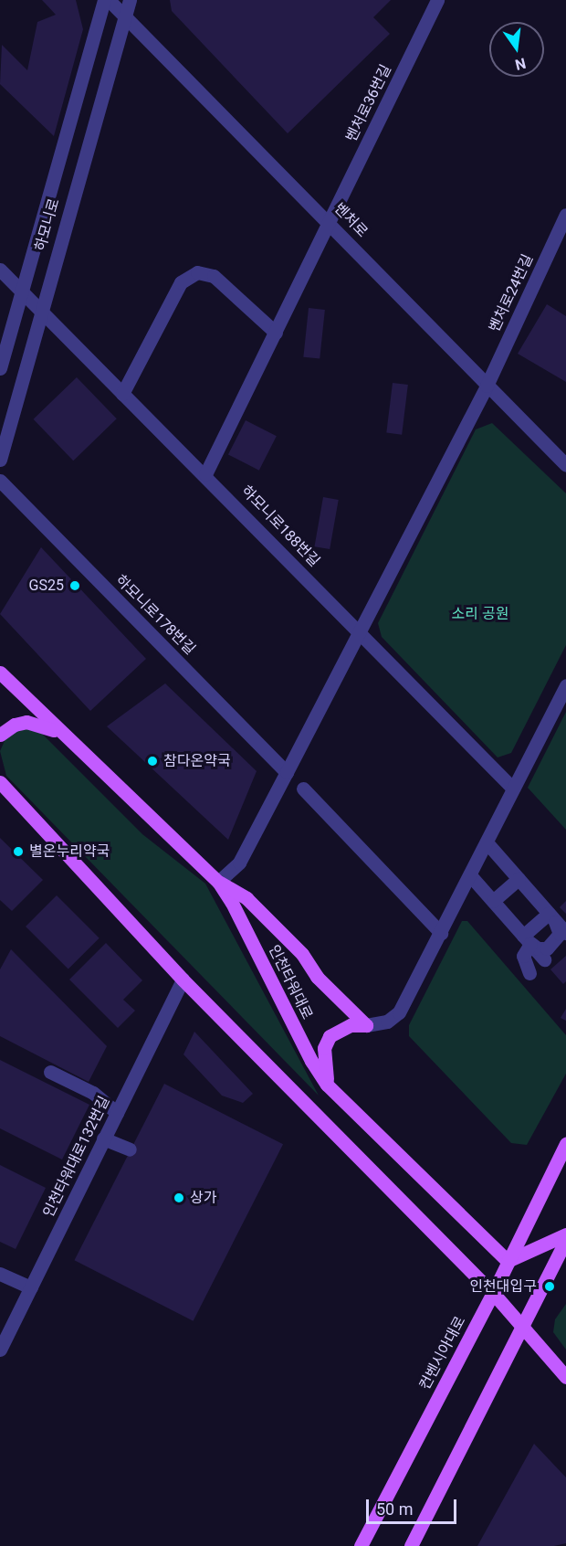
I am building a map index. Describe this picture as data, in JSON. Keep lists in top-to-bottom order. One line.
{"streets":{"main road":["인천타워대로","컨벤시아대로"],"street":["벤처로36번길","벤처로","하모니로","벤처로24번길","하모니로188번길","하모니로178번길","인천타워대로132번길"]},"crossings":[["벤처로36번길","벤처로"],["벤처로36번길","하모니로188번길"],["벤처로","하모니로"],["벤처로","벤처로24번길"],["하모니로","하모니로188번길"],["벤처로24번길","하모니로188번길"],["벤처로24번길","하모니로178번길"],["벤처로24번길","인천타워대로"],["인천타워대로","컨벤시아대로"]],"parks":["소리 공원"],"places":["GS25","참다온약국","별온누리약국","상가","인천대입구"],"scale_bar":"50 m","north":"bottom"}
